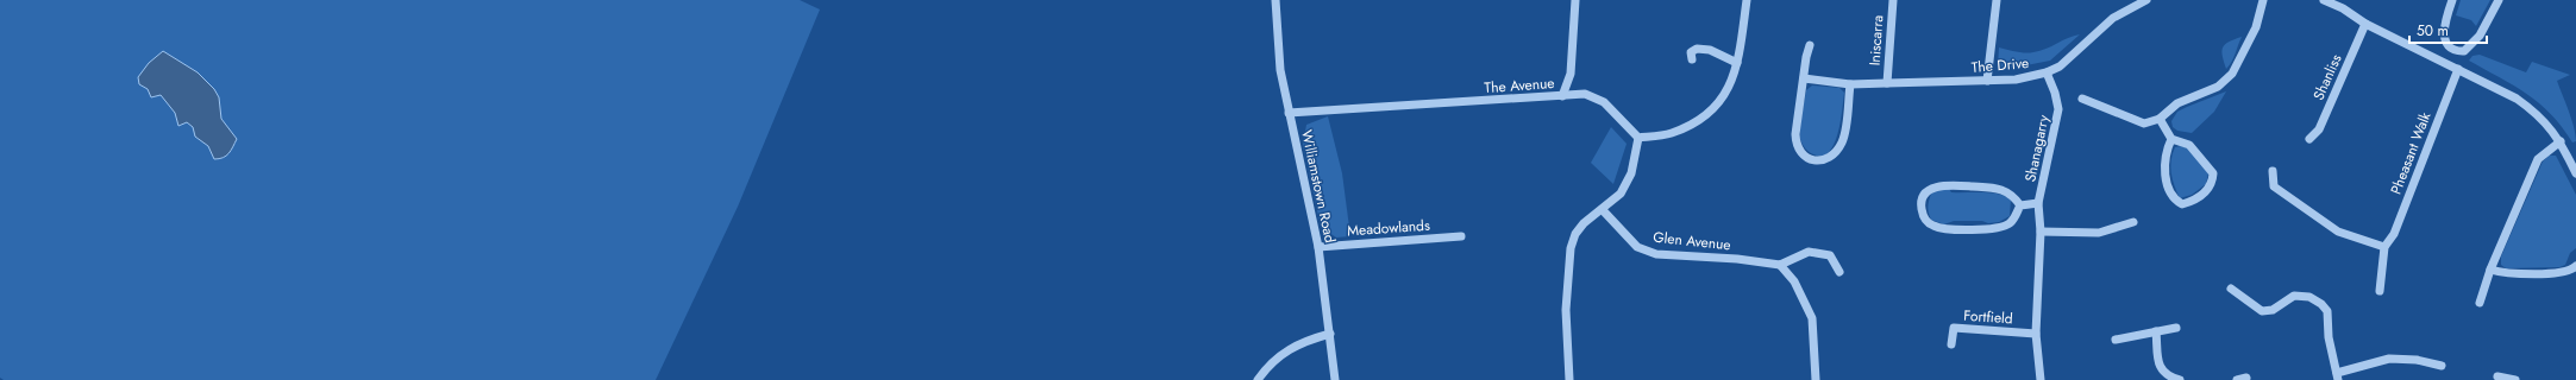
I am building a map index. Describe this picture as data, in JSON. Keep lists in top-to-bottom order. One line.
{"streets":{"street":["Iniscarra","The Drive","Shanliss","The Avenue","Shanagarry","Pheasant Walk","Williamstown Road","Meadowlands","Glen Avenue","Fortfield"]},"crossings":[["Iniscarra","The Drive"],["The Drive","Shanagarry"],["The Avenue","Williamstown Road"],["Shanagarry","Fortfield"],["Williamstown Road","Meadowlands"]],"scale_bar":"50 m"}
